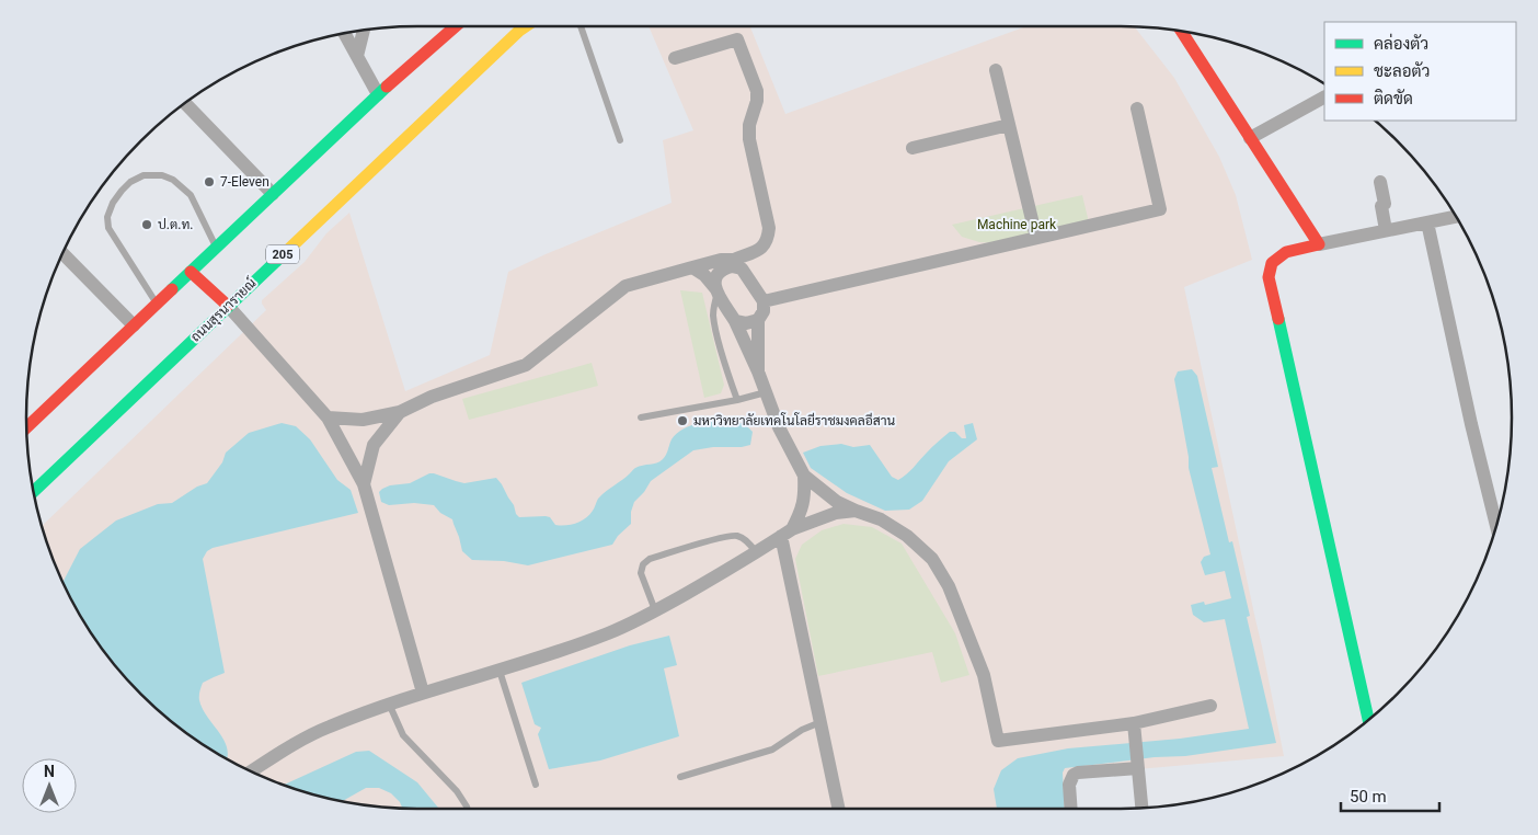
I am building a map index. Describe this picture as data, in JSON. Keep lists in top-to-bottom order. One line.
{"streets":{"main road":["205","ถนนสุรนารายณ์"]},"parks":["Machine park"],"places":["7-Eleven","ป.ต.ท.","มหาวิทยาลัยเทคโนโลยีราชมงคลอีสาน"],"legend":["คล่องตัว","ชะลอตัว","ติดขัด"],"scale_bar":"50 m","north":"top"}
